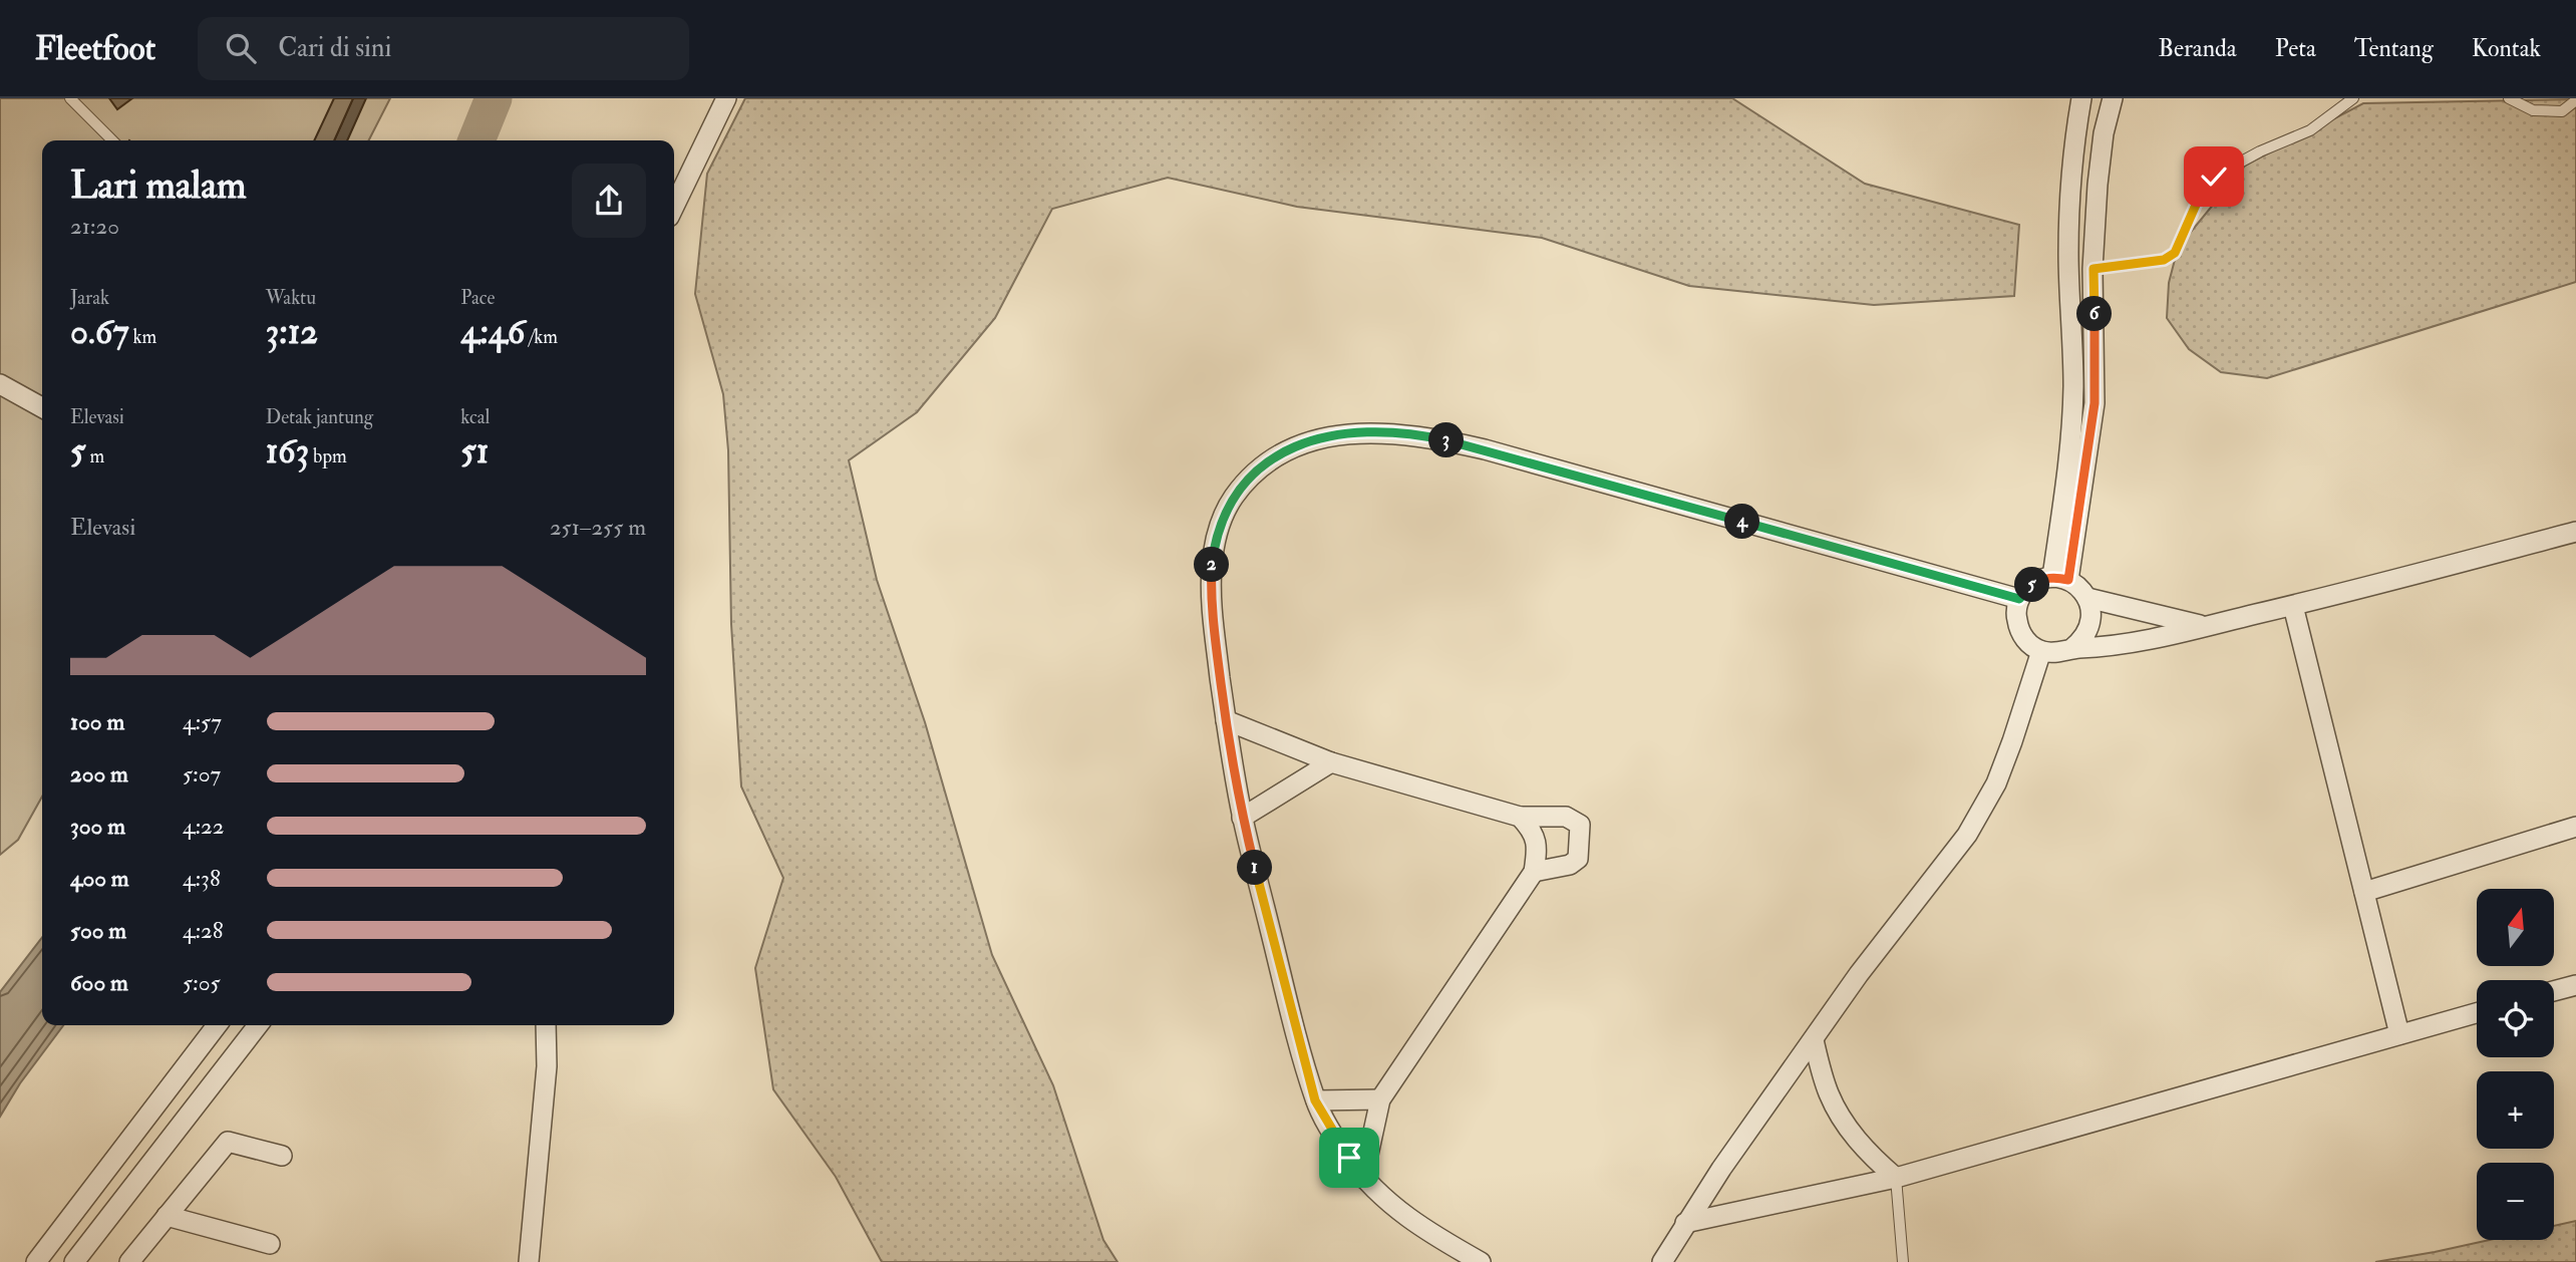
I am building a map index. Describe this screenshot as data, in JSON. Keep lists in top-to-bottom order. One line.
{"north":"top","page":{"header":"Fleetfoot","search":"Cari di sini","nav":["Beranda","Peta","Tentang","Kontak"],"heading":["Lari malam","21:20"],"stats":[["Jarak","0.67 km"],["Waktu","3:12"],["Pace","4:46 /km"],["Elevasi","5 m"],["Detak jantung","163 bpm"],["kcal","51"]],"pins":["6","3","4","2","5","1"],"chart":["Elevasi","251–255 m"],"list":[{"name":"100 m","note":"4:57"},{"name":"200 m","note":"5:07"},{"name":"300 m","note":"4:22"},{"name":"400 m","note":"4:38"},{"name":"500 m","note":"4:28"},{"name":"600 m","note":"5:05"}],"map_buttons":["+","−"]}}
